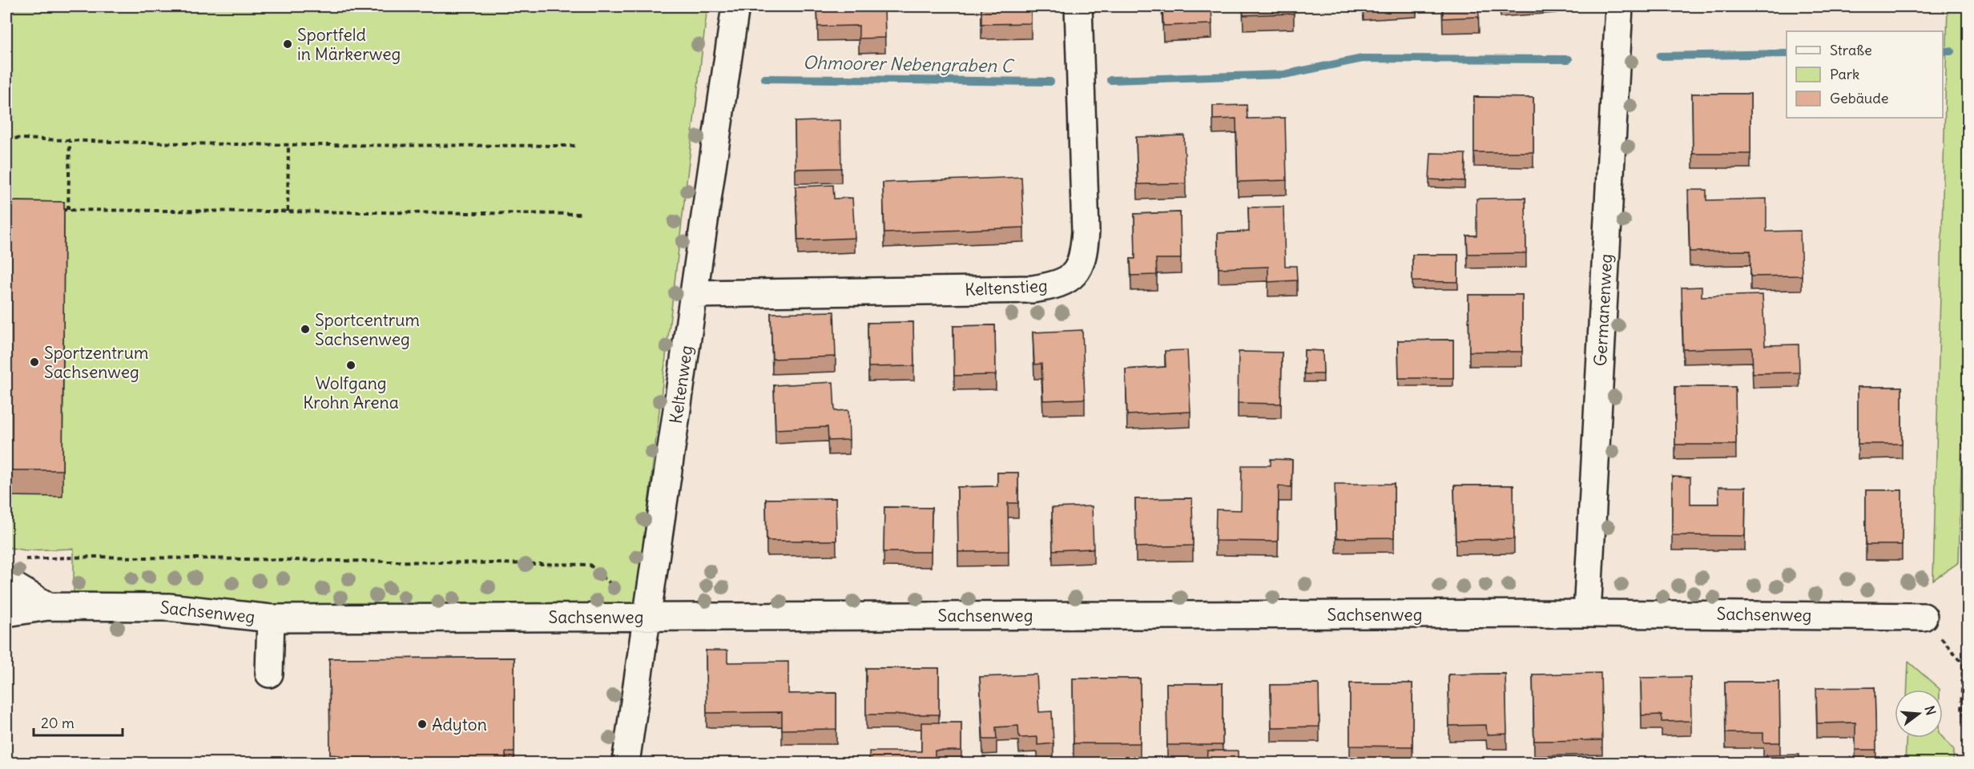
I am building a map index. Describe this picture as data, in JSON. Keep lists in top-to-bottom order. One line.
{"streets":{"street":["Keltenstieg","Germanenweg","Keltenweg","Sachsenweg"]},"crossings":[["Keltenstieg","Keltenweg"],["Germanenweg","Sachsenweg"],["Keltenweg","Sachsenweg"]],"water":["Ohmoorer Nebengraben C"],"places":["Sportfeld in Märkerweg","Sportcentrum Sachsenweg","Sportzentrum Sachsenweg","Wolfgang Krohn Arena","Adyton"],"legend":["Straße","Park","Gebäude"],"scale_bar":"20 m","north":"right"}
